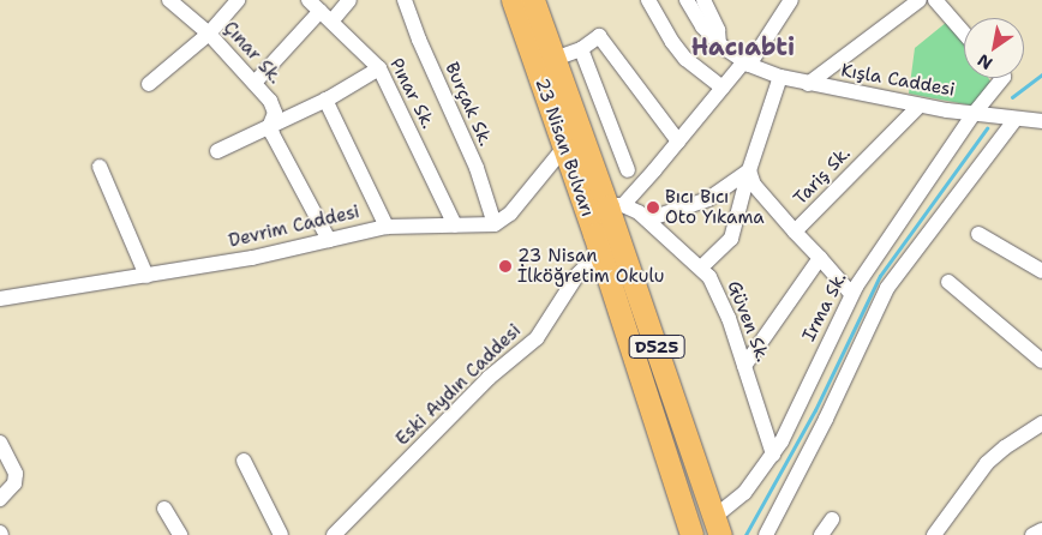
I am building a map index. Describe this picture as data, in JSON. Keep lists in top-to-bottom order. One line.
{"streets":{"highway":["23 Nisan Bulvarı","D525"],"street":["Çınar Sk.","Kışla Caddesi","Pınar Sk.","Burçak Sk.","Tariş Sk.","Devrim Caddesi","Irma Sk.","Güven Sk.","Eski Aydın Caddesi"]},"crossings":[["Çınar Sk.","Devrim Caddesi"],["Kışla Caddesi","Tariş Sk."],["Kışla Caddesi","Irma Sk."],["Pınar Sk.","Devrim Caddesi"],["Burçak Sk.","Devrim Caddesi"],["23 Nisan Bulvarı","Irma Sk."],["23 Nisan Bulvarı","Güven Sk."],["23 Nisan Bulvarı","Eski Aydın Caddesi"],["Tariş Sk.","Irma Sk."],["Irma Sk.","Güven Sk."]],"districts":["Hacıabti"],"places":["Bıcı Bıcı Oto Yıkama","23 Nisan İlköğretim Okulu"],"north":"bottom left"}
